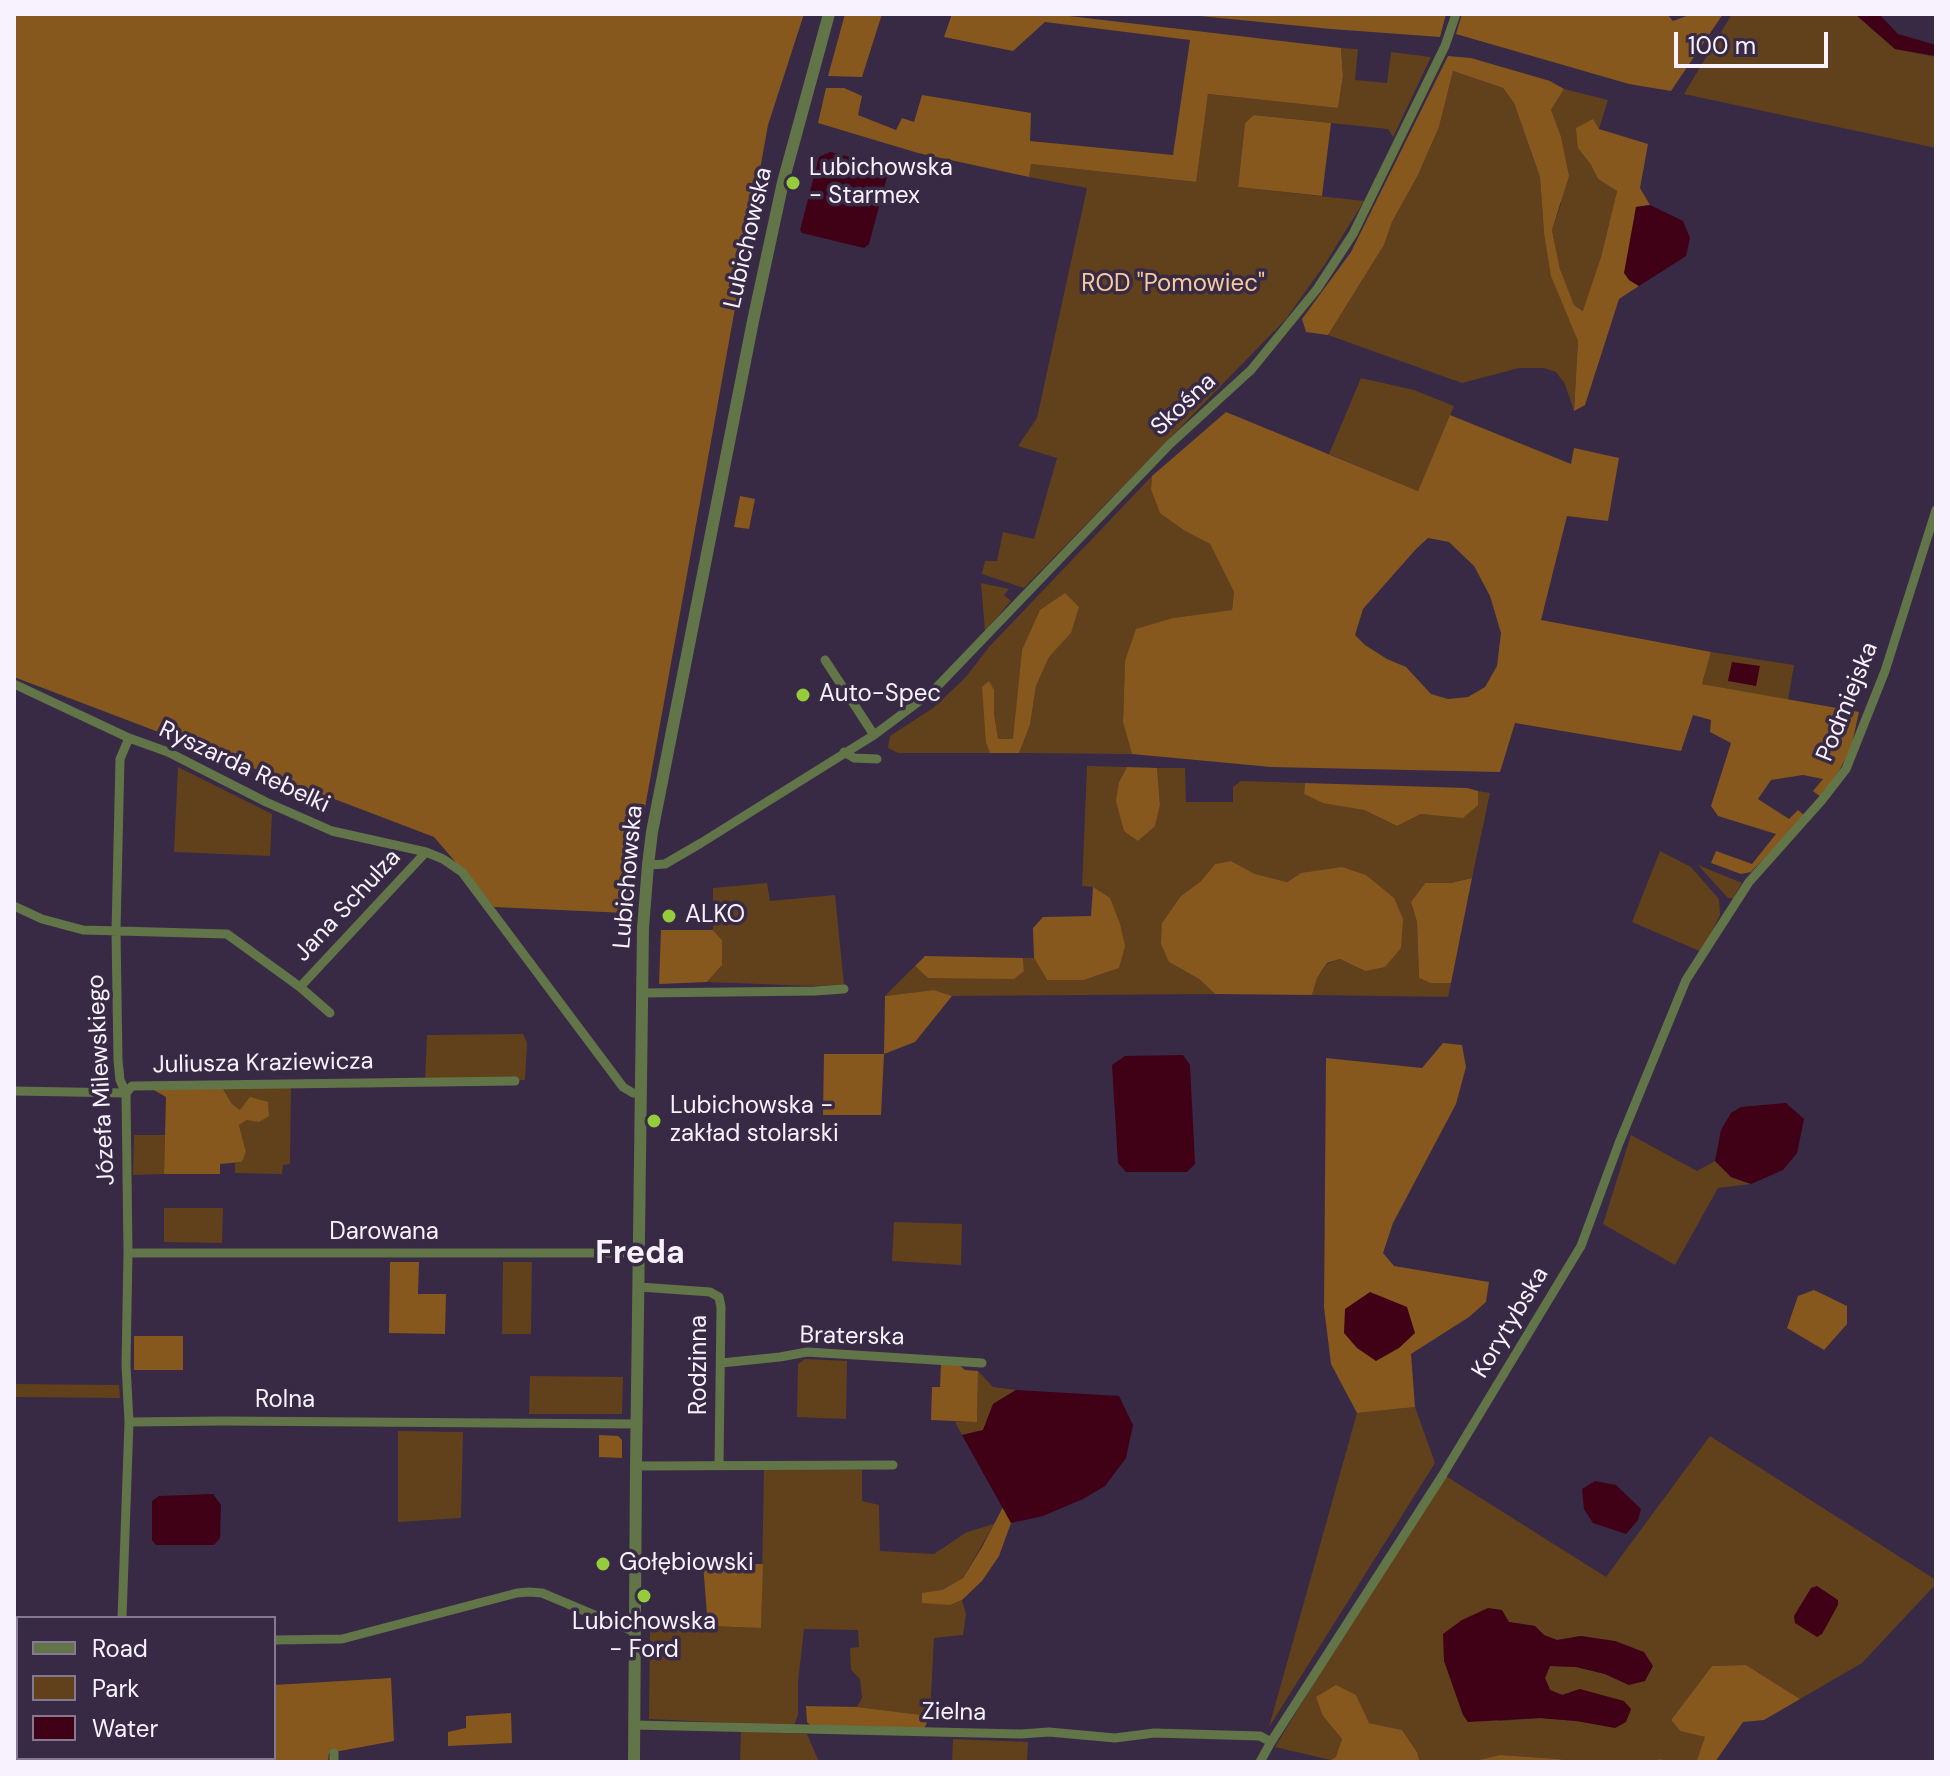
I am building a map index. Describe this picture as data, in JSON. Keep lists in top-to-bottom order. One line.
{"streets":{"street":["Lubichowska","Skośna","Podmiejska","Ryszarda Rebelki","Jana Schulza","Juliusza Kraziewicza","Józefa Milewskiego","Darowana","Korytybska","Braterska","Rodzinna","Rolna","Zielna"]},"crossings":[["Lubichowska","Skośna"],["Lubichowska","Ryszarda Rebelki"],["Lubichowska","Darowana"],["Lubichowska","Rodzinna"],["Lubichowska","Rolna"],["Lubichowska","Zielna"],["Podmiejska","Korytybska"],["Ryszarda Rebelki","Jana Schulza"],["Ryszarda Rebelki","Józefa Milewskiego"],["Jana Schulza","Józefa Milewskiego"],["Juliusza Kraziewicza","Józefa Milewskiego"],["Józefa Milewskiego","Darowana"],["Józefa Milewskiego","Rolna"],["Korytybska","Zielna"],["Braterska","Rodzinna"]],"districts":["Freda"],"parks":["ROD \"Pomowiec\""],"places":["Lubichowska - Starmex","Auto-Spec","ALKO","Lubichowska - zakład stolarski","Gołębiowski","Lubichowska - Ford"],"legend":["Road","Park","Water"],"scale_bar":"100 m"}
